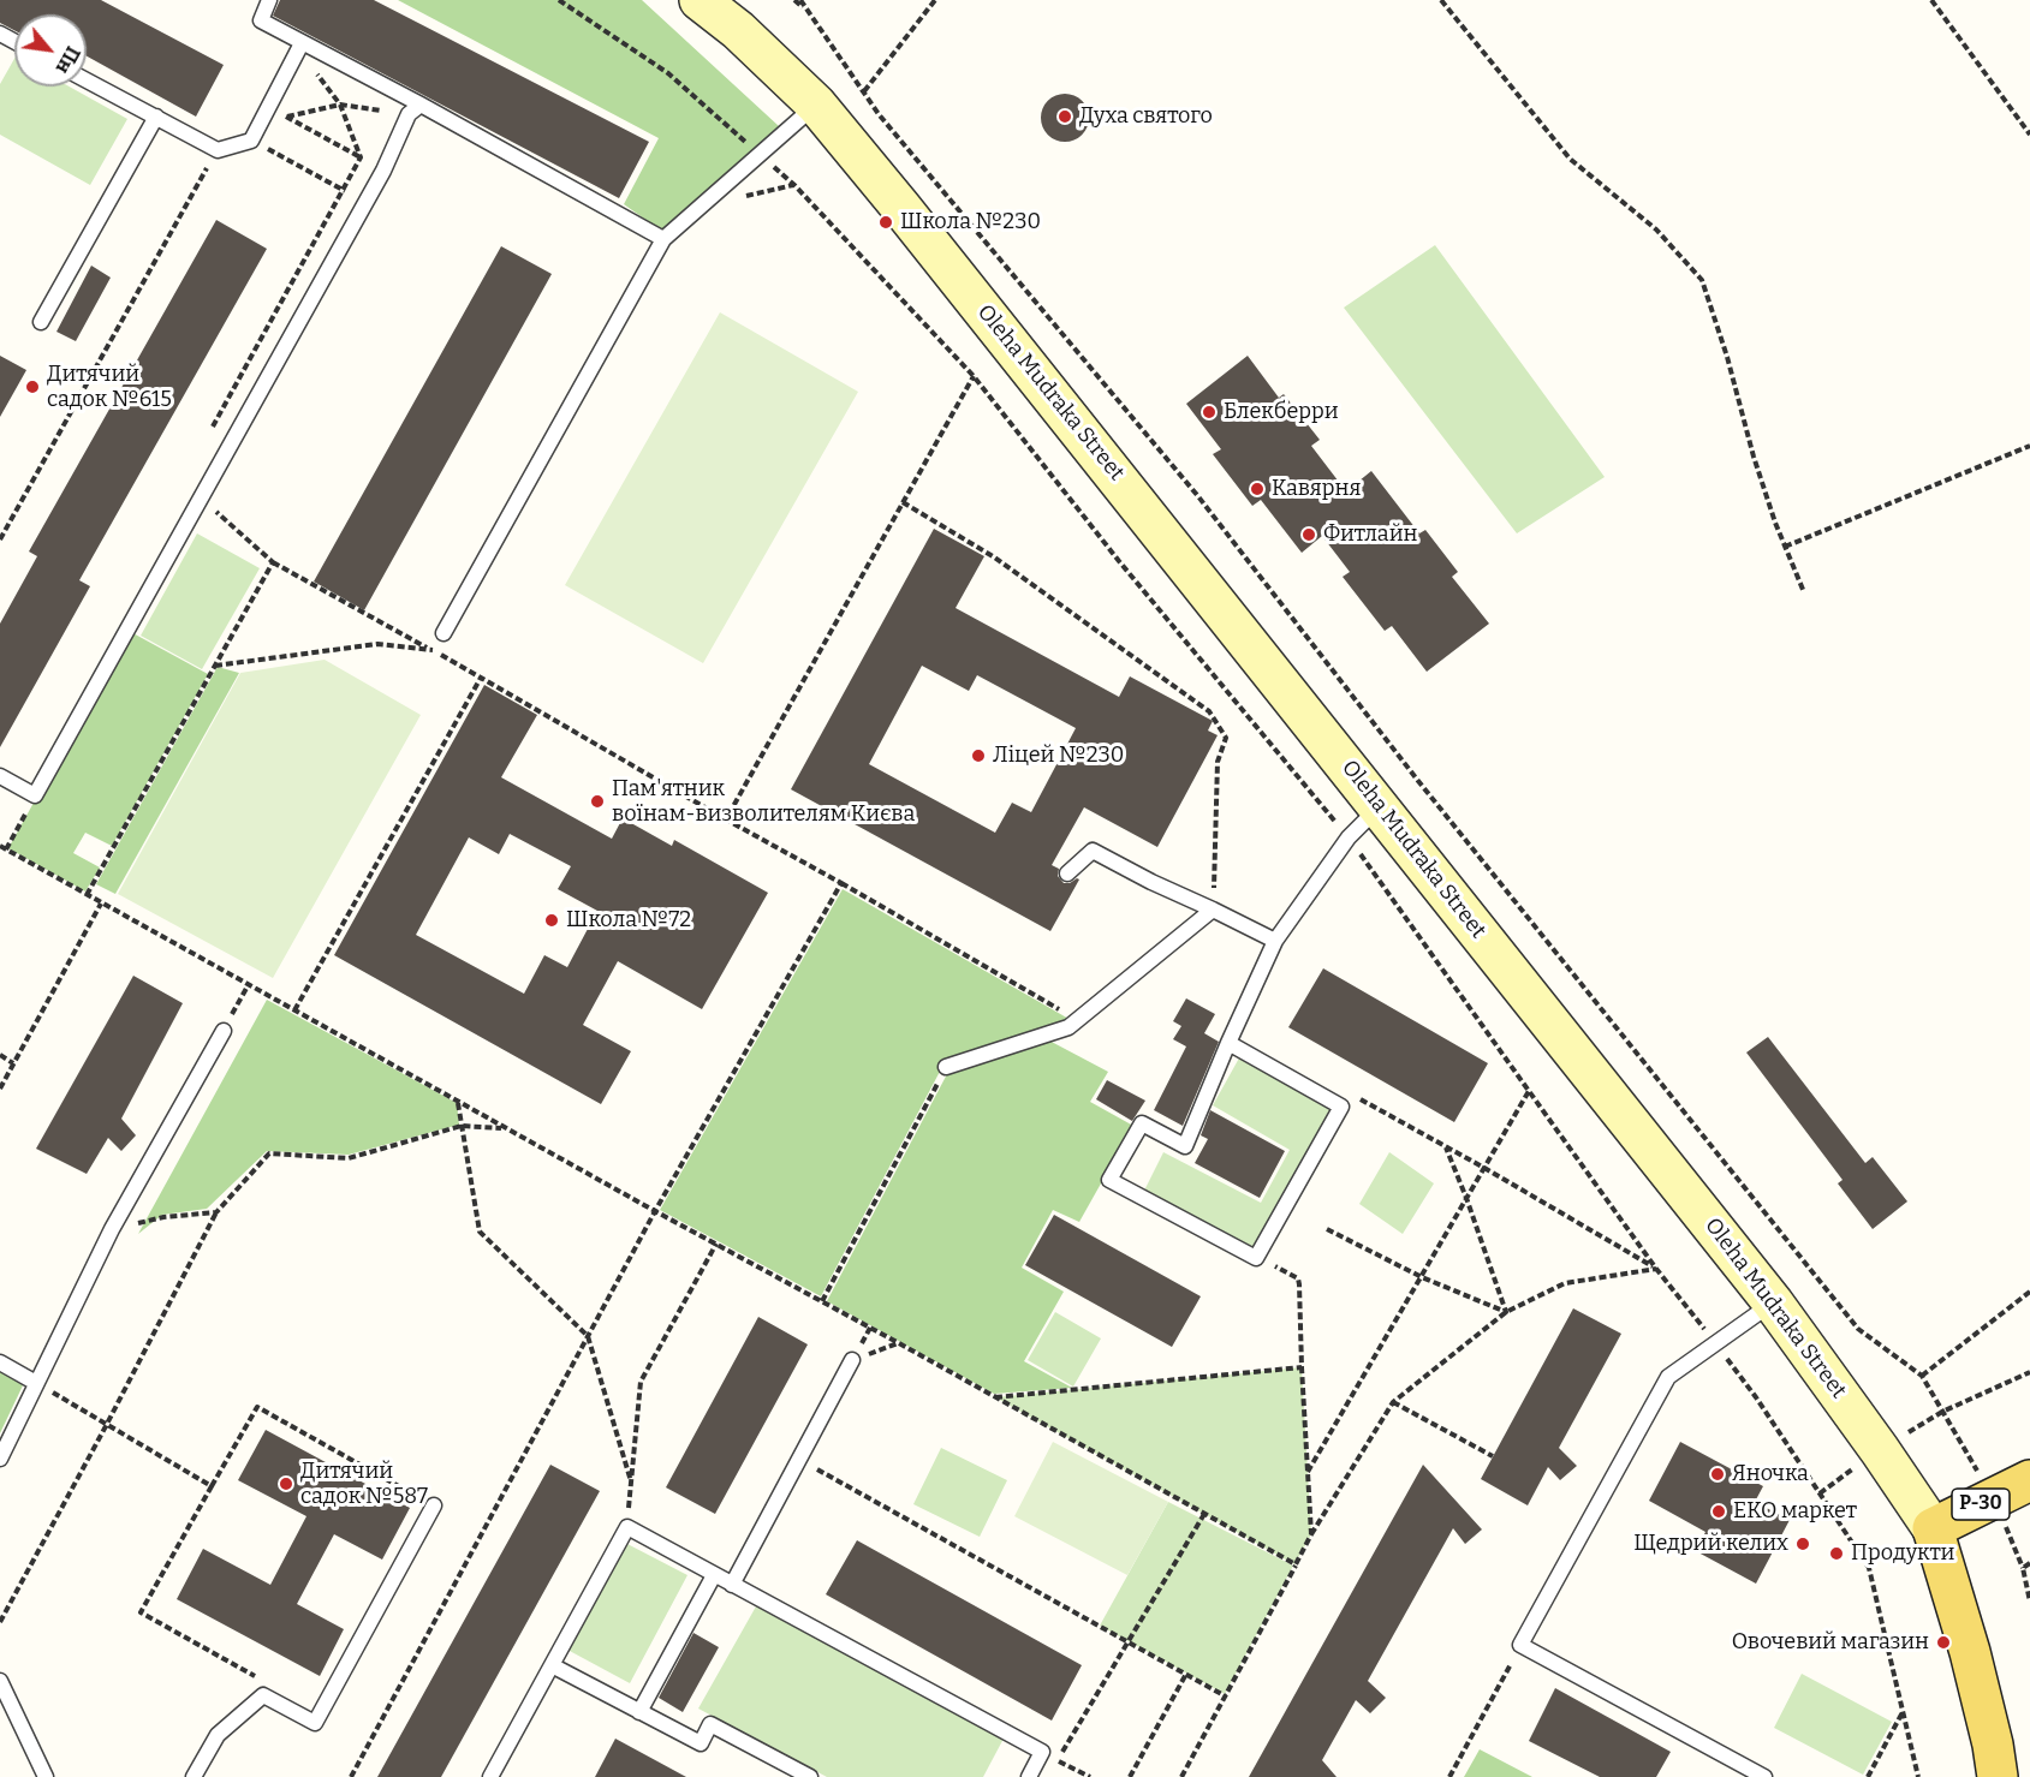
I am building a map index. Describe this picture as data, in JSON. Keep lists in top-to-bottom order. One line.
{"streets":{"main road":["Oleha Mudraka Street","Р-30"]},"crossings":[["Oleha Mudraka Street","Р-30"]],"places":["Духа святого","Школа №230","Дитячий садок №615","Блекберри","Кавярня","Фитлайн","Ліцей №230","Пам'ятник воїнам-визволителям Києва","Школа №72","Яночка","Дитячий садок №587","ЕКО маркет","Щедрий келих","Продукти","Овочевий магазин"],"north":"bottom right"}
